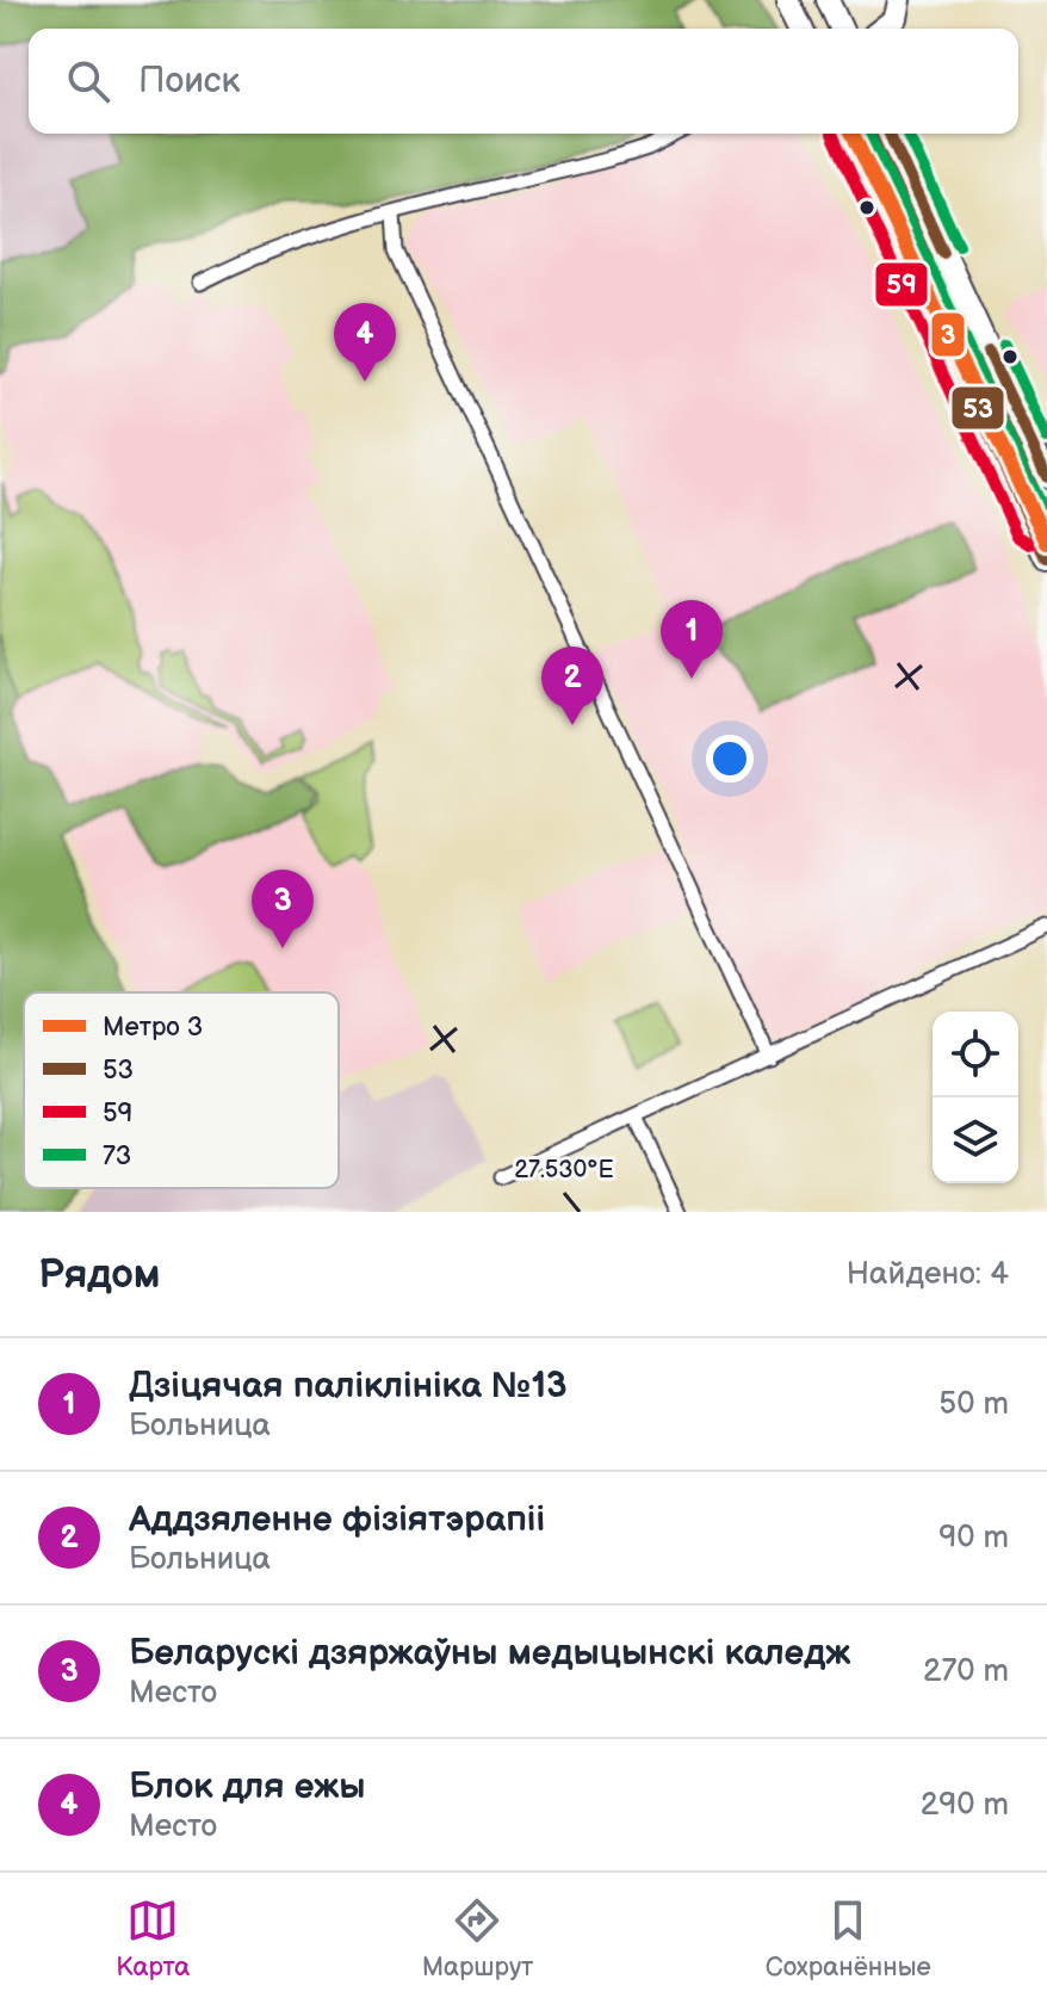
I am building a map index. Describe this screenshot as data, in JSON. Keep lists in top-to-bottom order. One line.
{"lines":["metro line 3","transit line 53","transit line 59","transit line 73"],"legend":["Метро 3","53","59","73"],"page":{"search":"Поиск","pins":["4","1","2","3"],"heading":["Рядом","Найдено: 4"],"list":[{"mark":"1","name":"Дзіцячая паліклініка №13","note":"Больница","value":"50 m"},{"mark":"2","name":"Аддзяленне фізіятэрапіі","note":"Больница","value":"90 m"},{"mark":"3","name":"Беларускі дзяржаўны медыцынскі каледж","note":"Место","value":"270 m"},{"mark":"4","name":"Блок для ежы","note":"Место","value":"290 m"}],"nav":["Карта","Маршрут","Сохранённые"]},"coordinates":["27.530°E"]}
